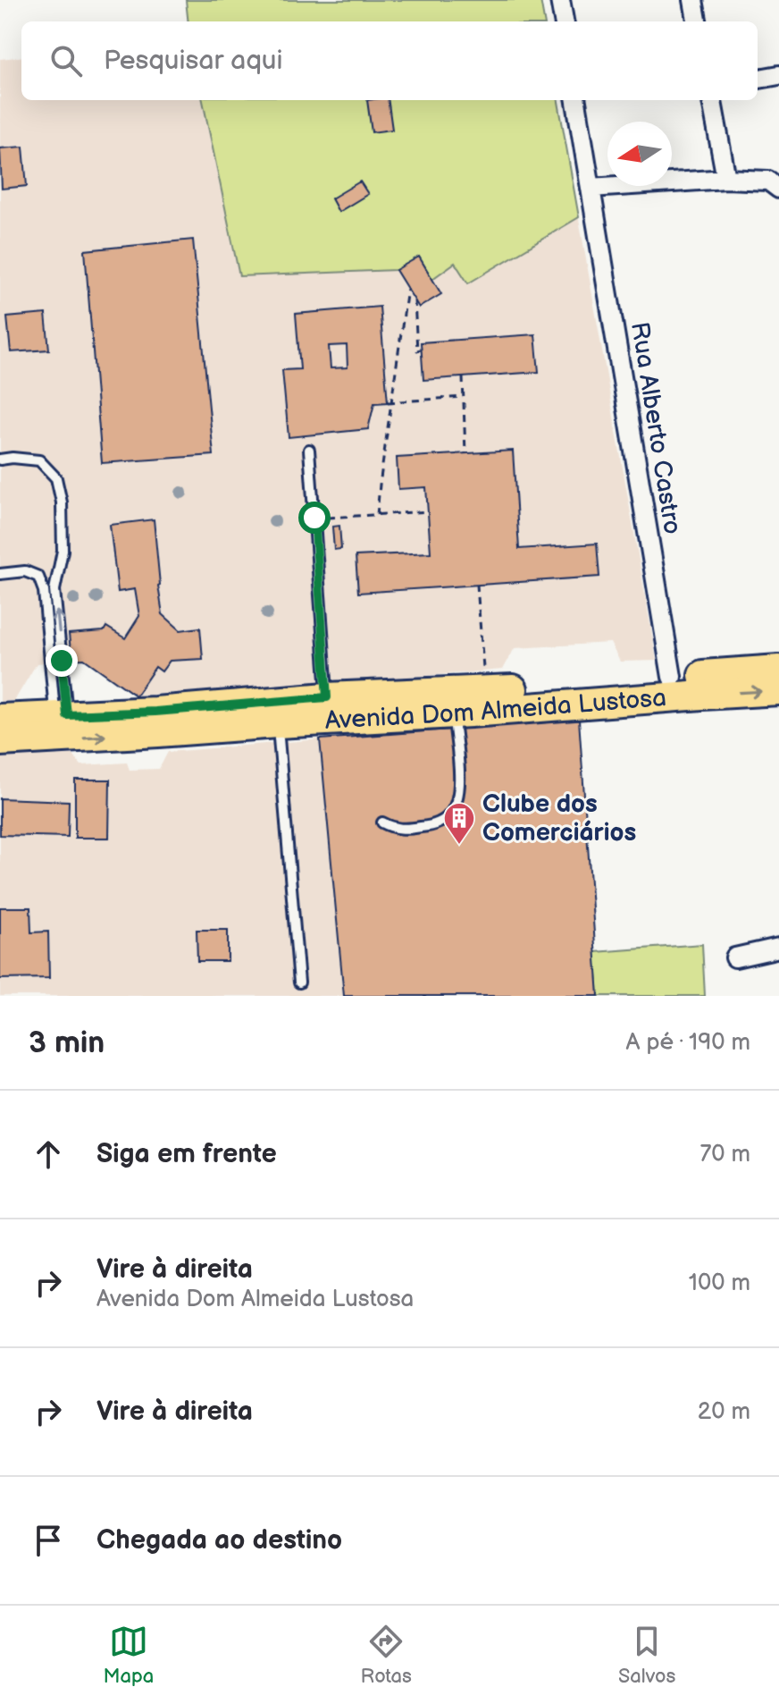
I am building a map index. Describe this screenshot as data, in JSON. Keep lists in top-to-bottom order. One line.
{"streets":{"main road":["Avenida Dom Almeida Lustosa"],"street":["Rua Alberto Castro"]},"crossings":[["Rua Alberto Castro","Avenida Dom Almeida Lustosa"]],"places":{"building":["Clube dos Comerciários"]},"north":"left","page":{"search":"Pesquisar aqui","heading":["3 min","A pé · 190 m"],"list":[["Siga em frente","70 m"],["Vire à direita","Avenida Dom Almeida Lustosa","100 m"],["Vire à direita","20 m"],"Chegada ao destino"],"nav":["Mapa","Rotas","Salvos"]}}
